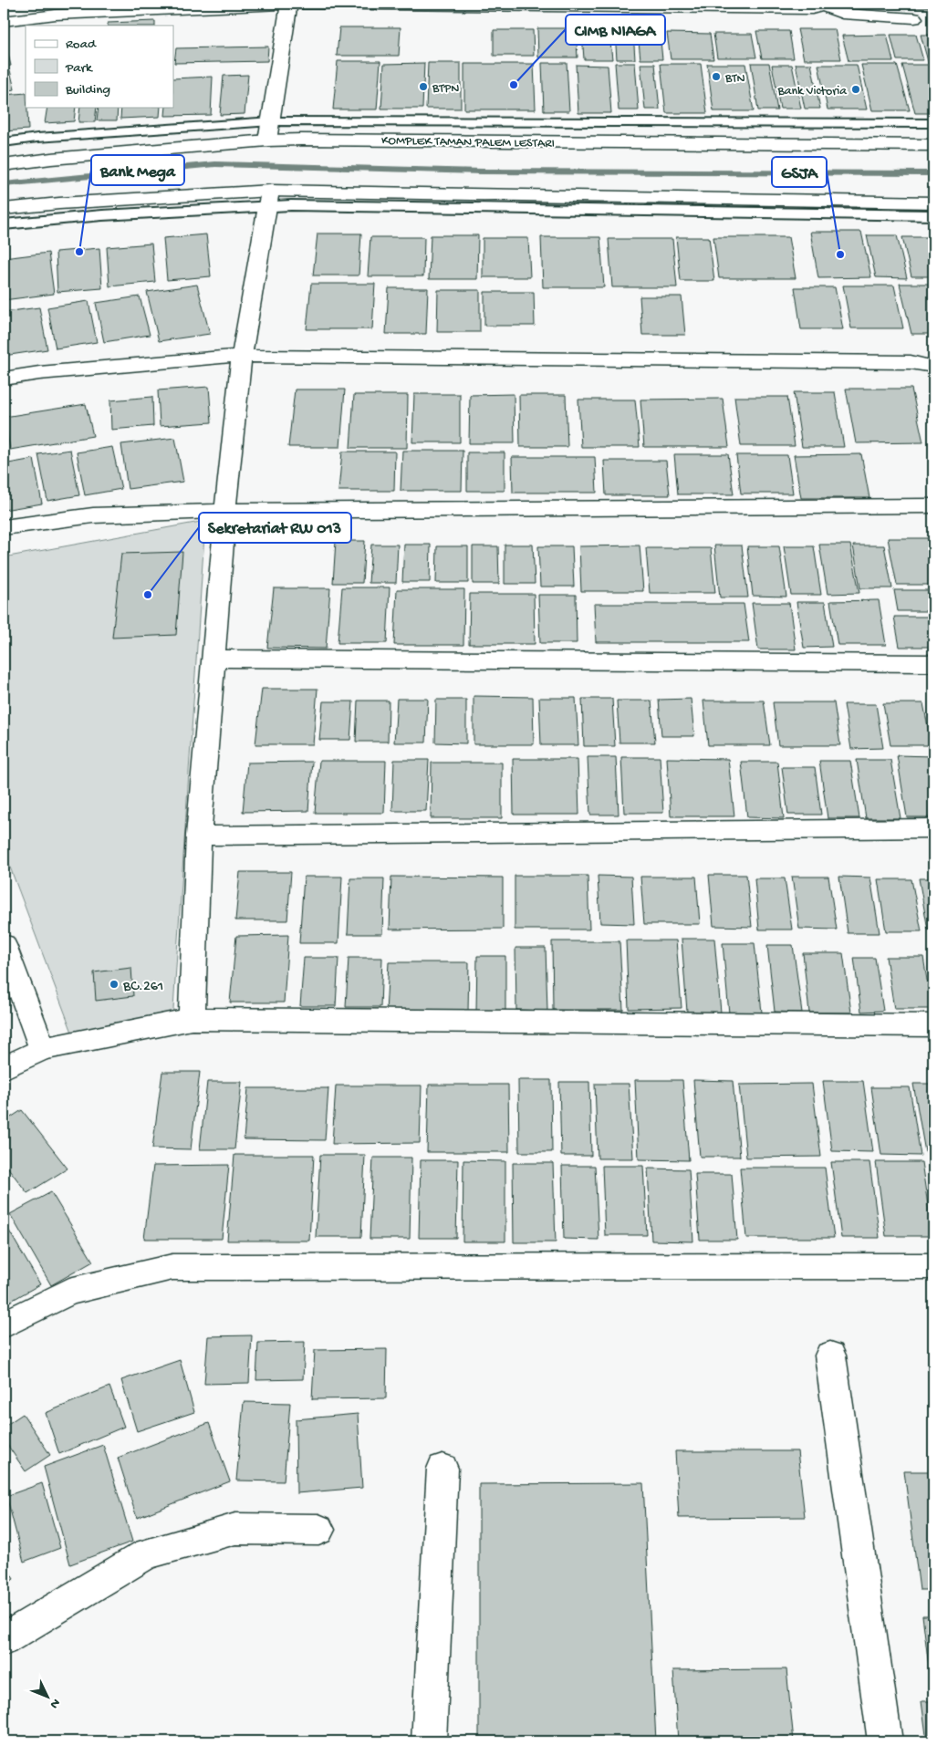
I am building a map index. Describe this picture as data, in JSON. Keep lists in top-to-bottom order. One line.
{"streets":{"street":["KOMPLEK TAMAN PALEM LESTARI"]},"places":["BTN","CIMB NIAGA","BTPN","Bank Victoria","Bank Mega","GSJA","Sekretariat RW 013","BC.261"],"legend":["Road","Park","Building"],"north":"bottom right"}
